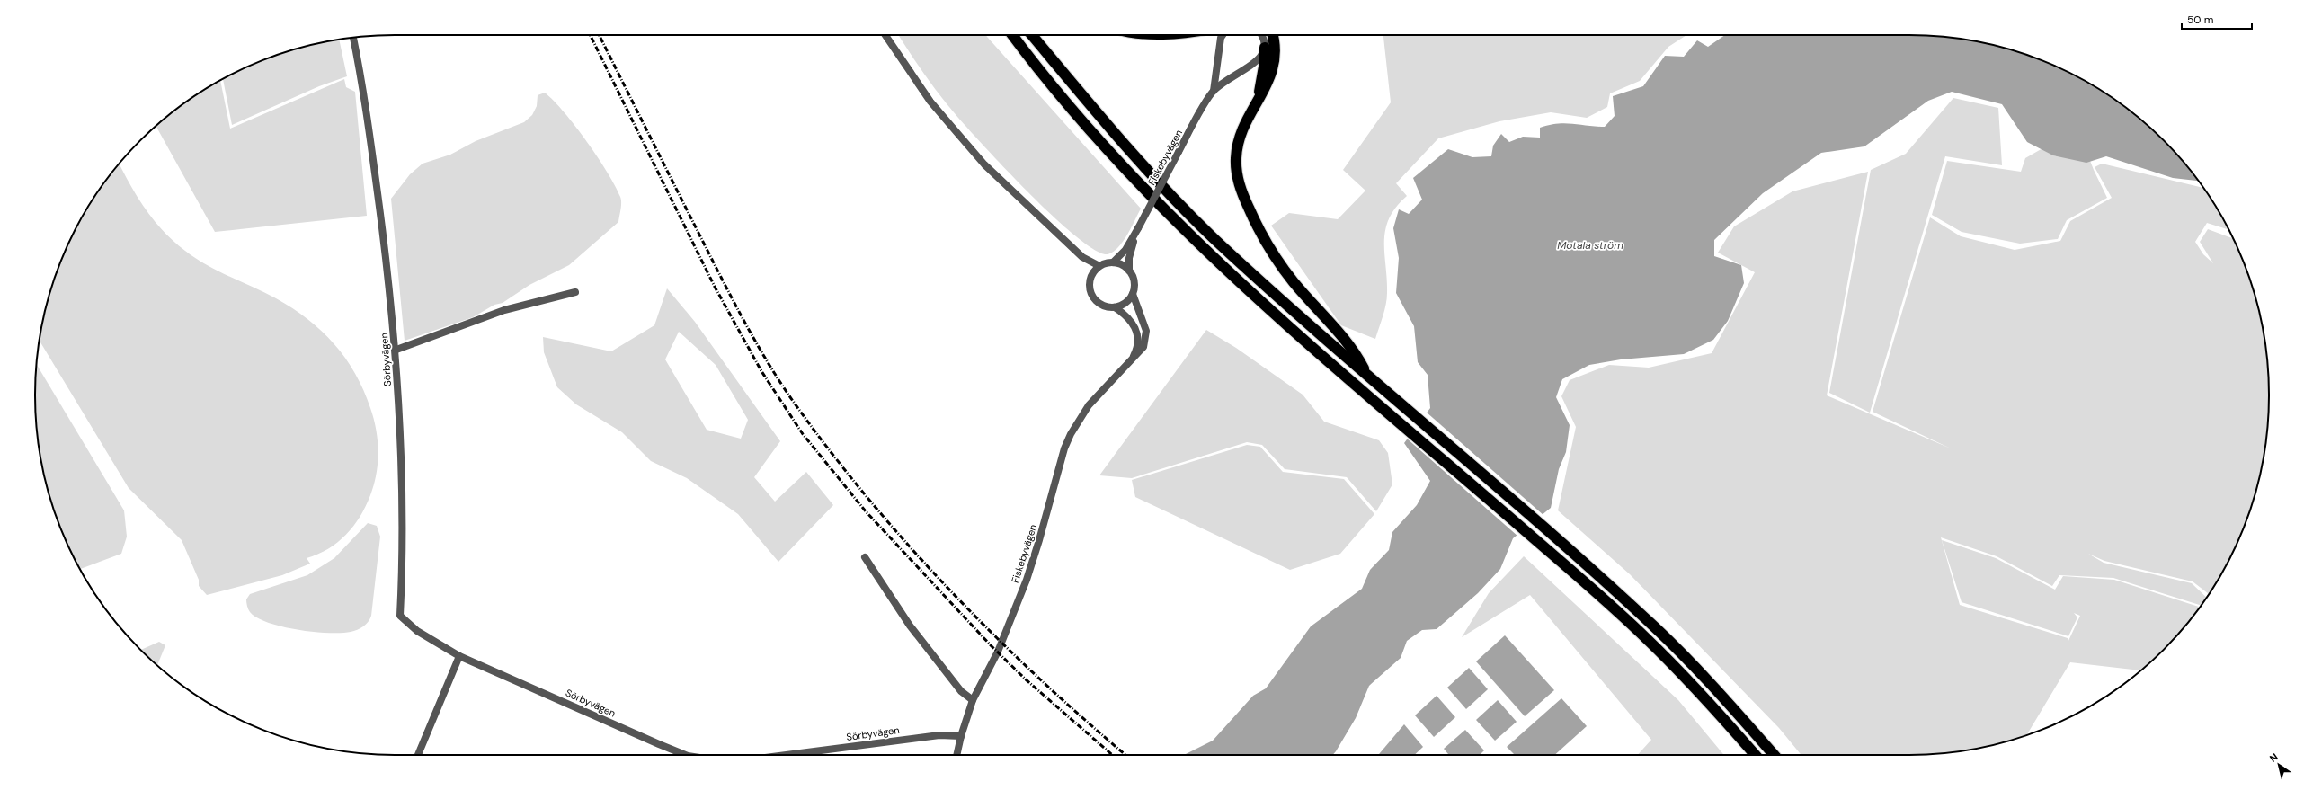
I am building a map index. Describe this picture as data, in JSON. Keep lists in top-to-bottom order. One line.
{"streets":{"street":["Fiskebyvägen","Sörbyvägen"]},"crossings":[["Fiskebyvägen","Sörbyvägen"]],"water":["Motala ström"],"scale_bar":"50 m","north":"top left"}
